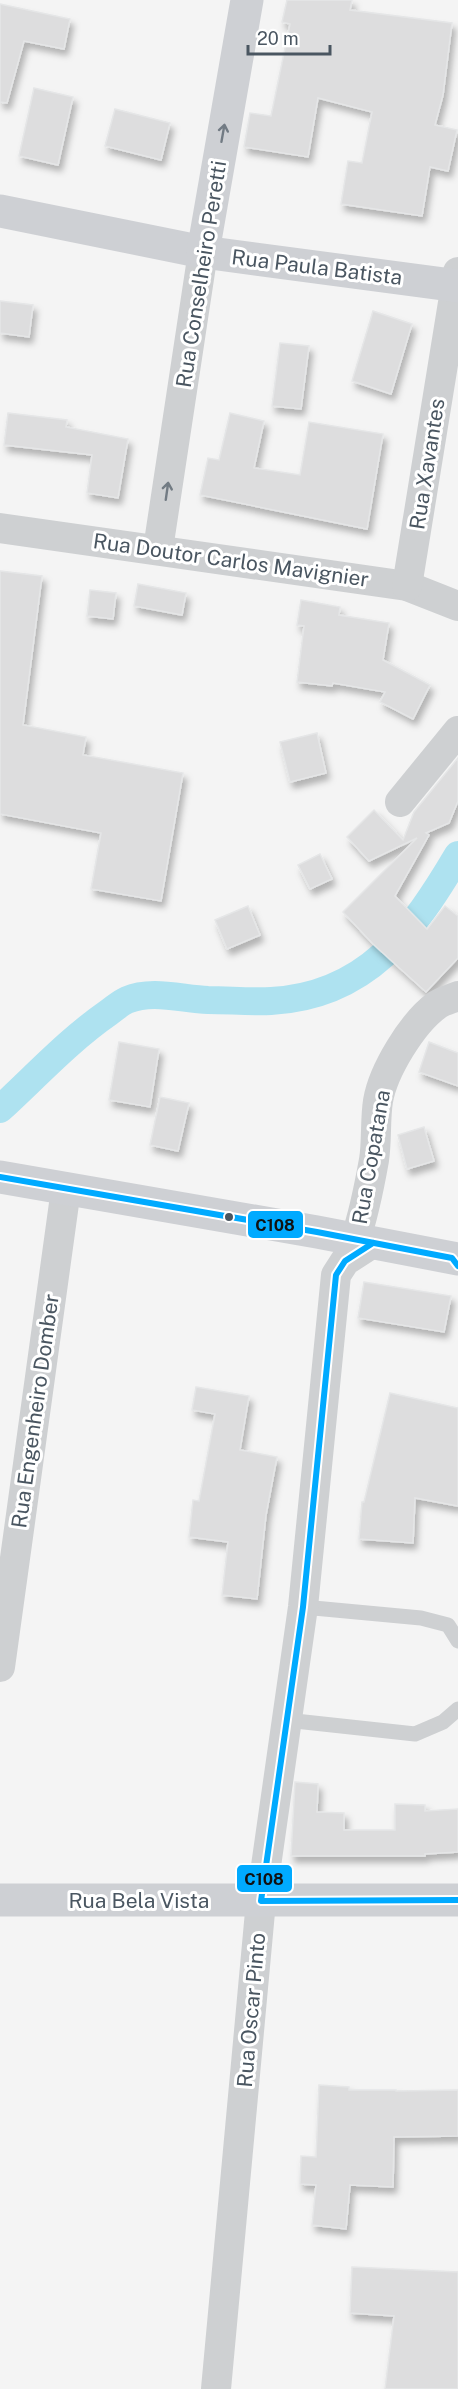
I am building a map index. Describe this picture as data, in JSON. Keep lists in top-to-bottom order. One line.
{"streets":{"street":["Rua Paula Batista","Rua Conselheiro Peretti","Rua Xavantes","Rua Doutor Carlos Mavignier","Rua Copatana","Rua Engenheiro Domber","Rua Bela Vista","Rua Oscar Pinto"]},"crossings":[["Rua Paula Batista","Rua Conselheiro Peretti"],["Rua Paula Batista","Rua Xavantes"],["Rua Conselheiro Peretti","Rua Doutor Carlos Mavignier"],["Rua Xavantes","Rua Doutor Carlos Mavignier"],["Rua Bela Vista","Rua Oscar Pinto"]],"one_way":["Rua Conselheiro Peretti"],"lines":["transit line C108"],"scale_bar":"20 m"}
